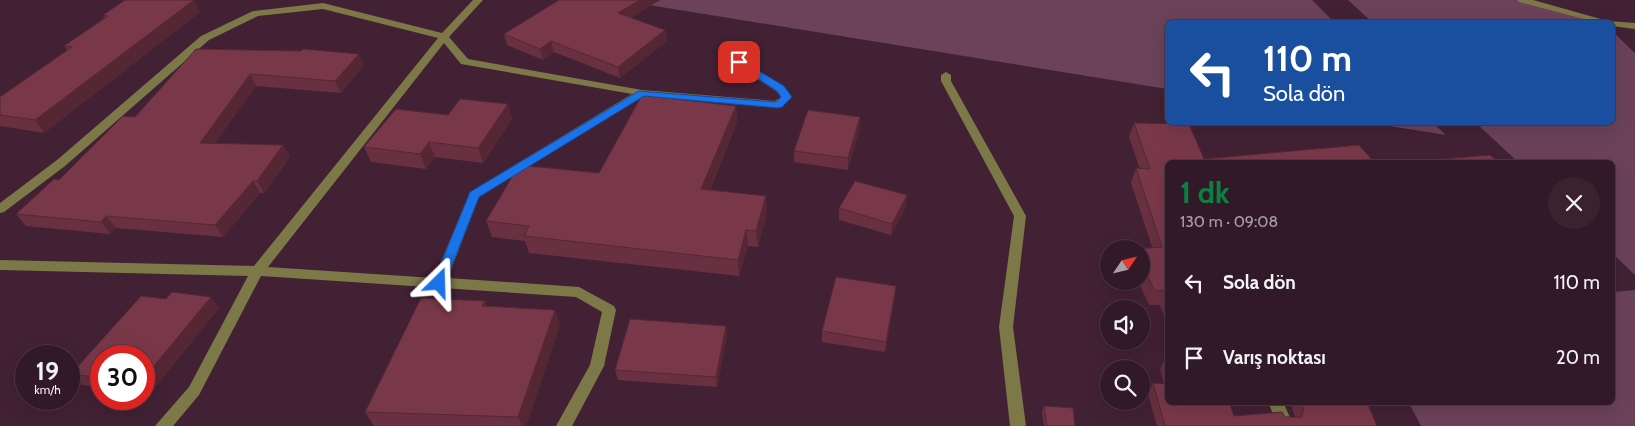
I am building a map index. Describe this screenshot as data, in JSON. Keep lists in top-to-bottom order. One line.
{"north":"top right","page":{"turn":["110 m","Sola dön"],"heading":["1 dk","130 m · 09:08"],"list":[{"name":"Sola dön","value":"110 m"},{"name":"Varış noktası","value":"20 m"}],"speed":"19 km/h","limit":"30"}}
